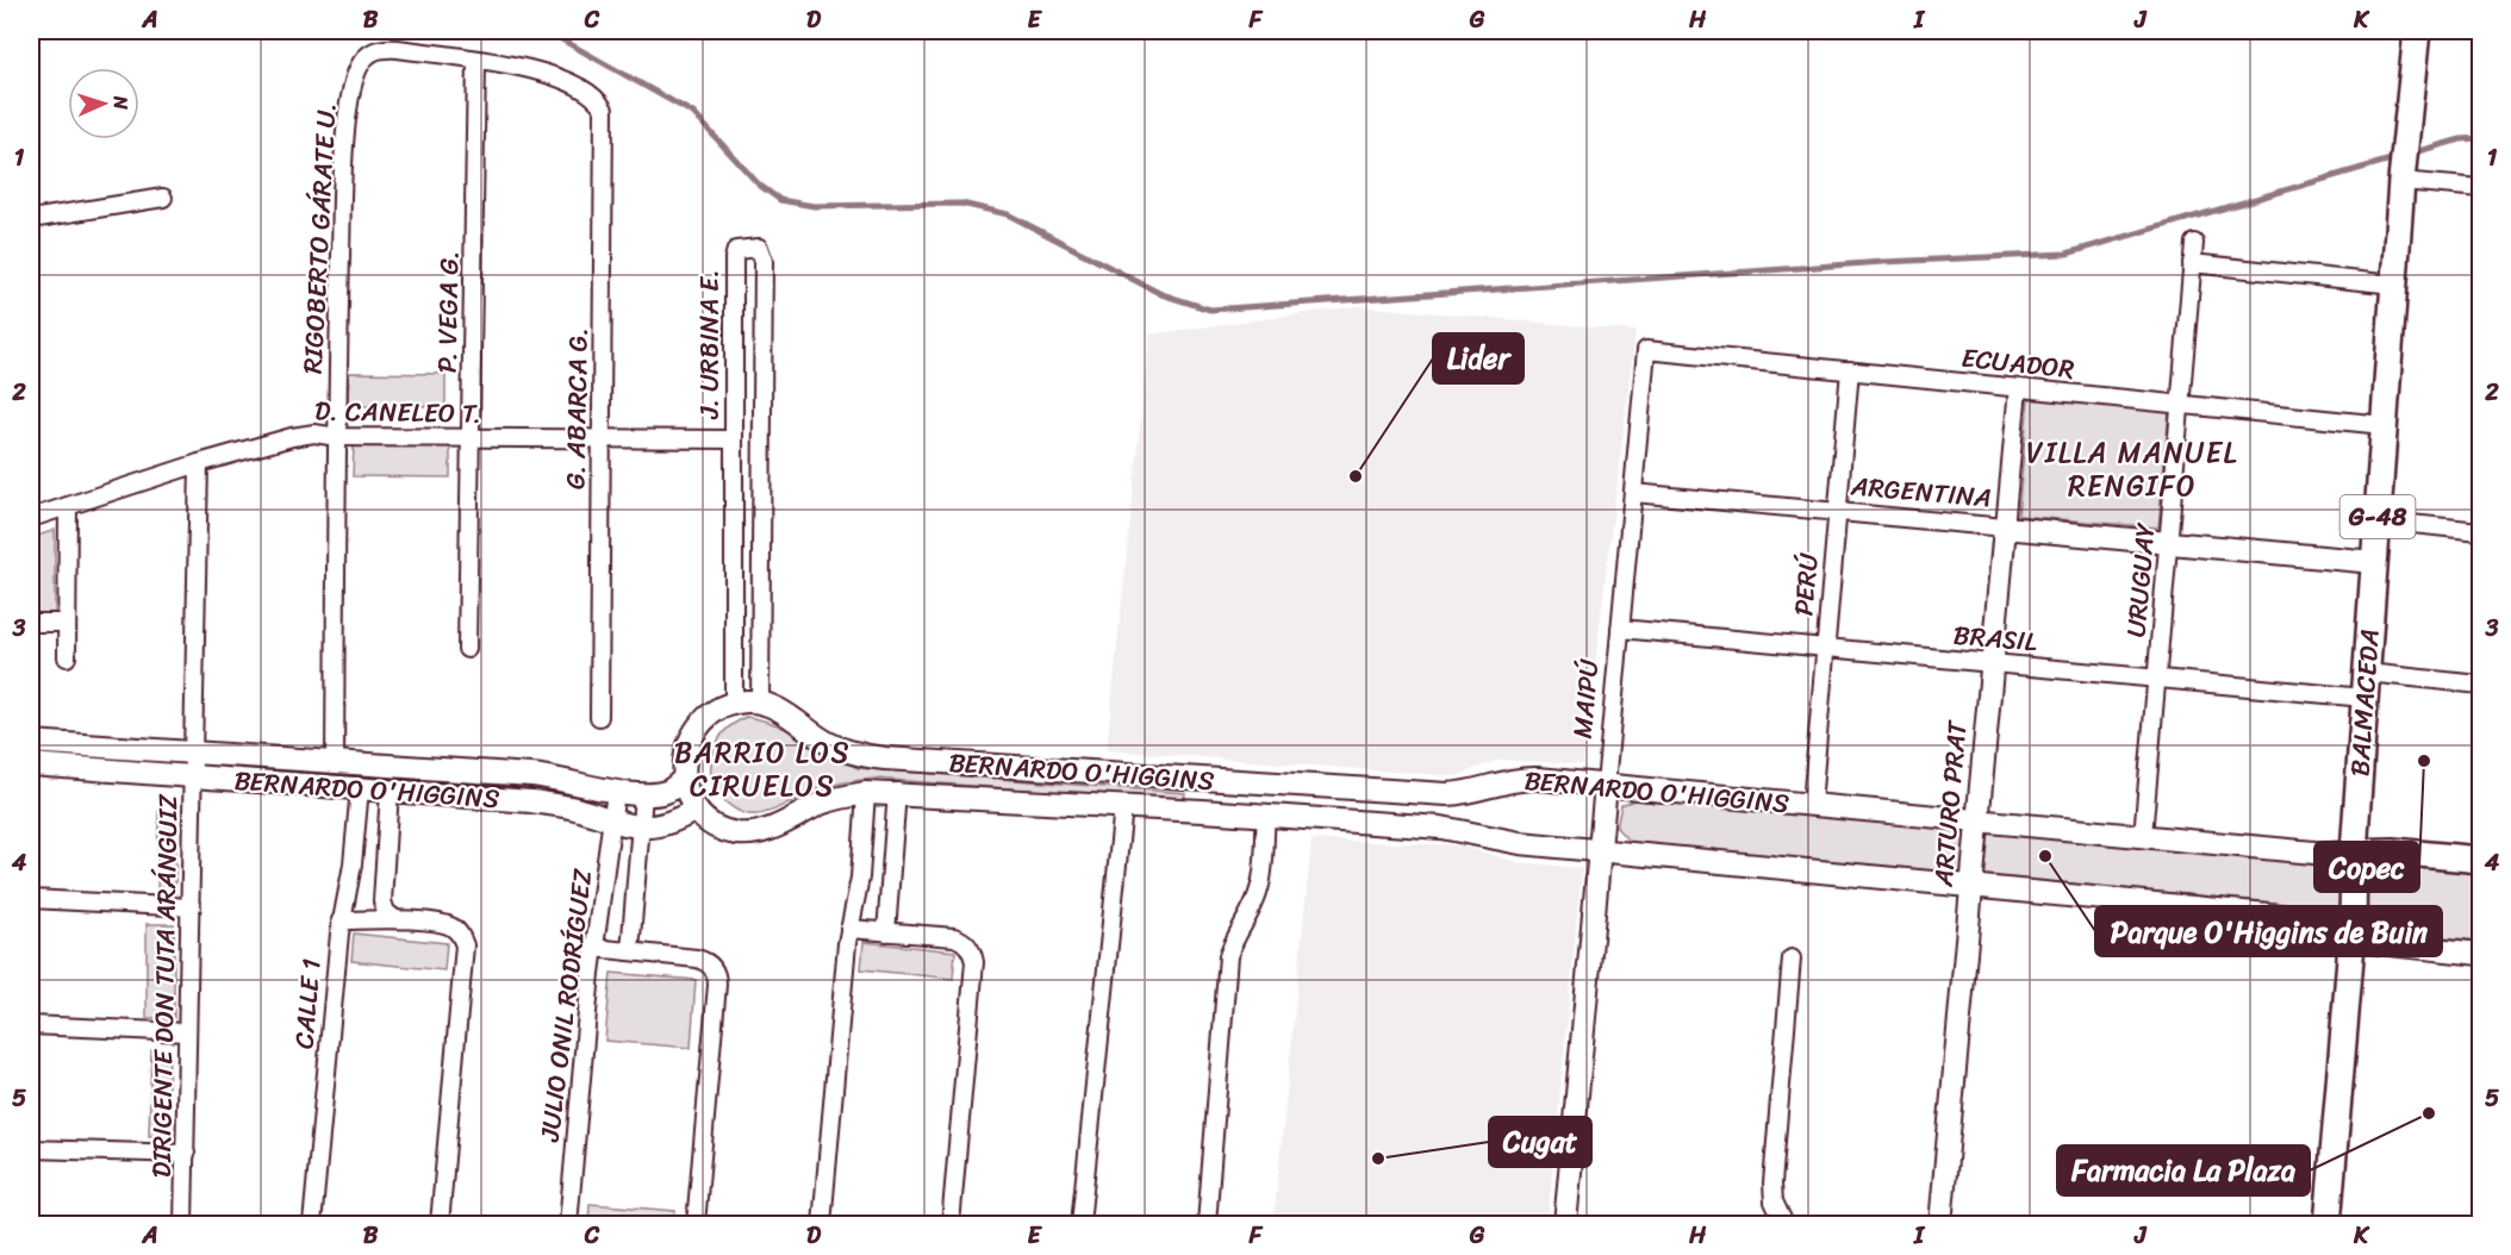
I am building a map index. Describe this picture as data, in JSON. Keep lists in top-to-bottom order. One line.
{"streets":{"main road":["G-48","BALMACEDA","BERNARDO O'HIGGINS"],"street":["RIGOBERTO GÁRATE U.","P. VEGA G.","J. URBINA E.","ECUADOR","G. ABARCA G.","D. CANELEO T.","ARGENTINA","URUGUAY","PERÚ","BRASIL","MAIPÚ","ARTURO PRAT","DIRIGENTE DON TUTA ARÁNGUIZ","CALLE 1","JULIO ONIL RODRÍGUEZ"]},"crossings":[["RIGOBERTO GÁRATE U.","P. VEGA G."],["RIGOBERTO GÁRATE U.","G. ABARCA G."],["RIGOBERTO GÁRATE U.","D. CANELEO T."],["RIGOBERTO GÁRATE U.","BERNARDO O'HIGGINS"],["P. VEGA G.","G. ABARCA G."],["P. VEGA G.","D. CANELEO T."],["J. URBINA E.","D. CANELEO T."],["J. URBINA E.","BERNARDO O'HIGGINS"],["ECUADOR","URUGUAY"],["ECUADOR","PERÚ"],["ECUADOR","MAIPÚ"],["ECUADOR","BALMACEDA"],["ECUADOR","ARTURO PRAT"],["G. ABARCA G.","D. CANELEO T."],["D. CANELEO T.","DIRIGENTE DON TUTA ARÁNGUIZ"],["ARGENTINA","URUGUAY"],["ARGENTINA","PERÚ"],["ARGENTINA","MAIPÚ"],["ARGENTINA","BALMACEDA"],["ARGENTINA","ARTURO PRAT"],["G-48","BALMACEDA"],["URUGUAY","BRASIL"],["URUGUAY","BERNARDO O'HIGGINS"],["PERÚ","BRASIL"],["PERÚ","BERNARDO O'HIGGINS"],["BRASIL","MAIPÚ"],["BRASIL","BALMACEDA"],["BRASIL","ARTURO PRAT"],["MAIPÚ","BERNARDO O'HIGGINS"],["BALMACEDA","BERNARDO O'HIGGINS"],["BERNARDO O'HIGGINS","ARTURO PRAT"],["BERNARDO O'HIGGINS","DIRIGENTE DON TUTA ARÁNGUIZ"],["BERNARDO O'HIGGINS","CALLE 1"],["BERNARDO O'HIGGINS","JULIO ONIL RODRÍGUEZ"]],"districts":["VILLA MANUEL RENGIFO","BARRIO LOS CIRUELOS"],"places":["Lider","Copec","Parque O'Higgins de Buin","Farmacia La Plaza","Cugat"],"north":"right","grid":{"columns":["A","B","C","D","E","F","G","H","I","J","K"],"rows":["1","2","3","4","5"]}}
